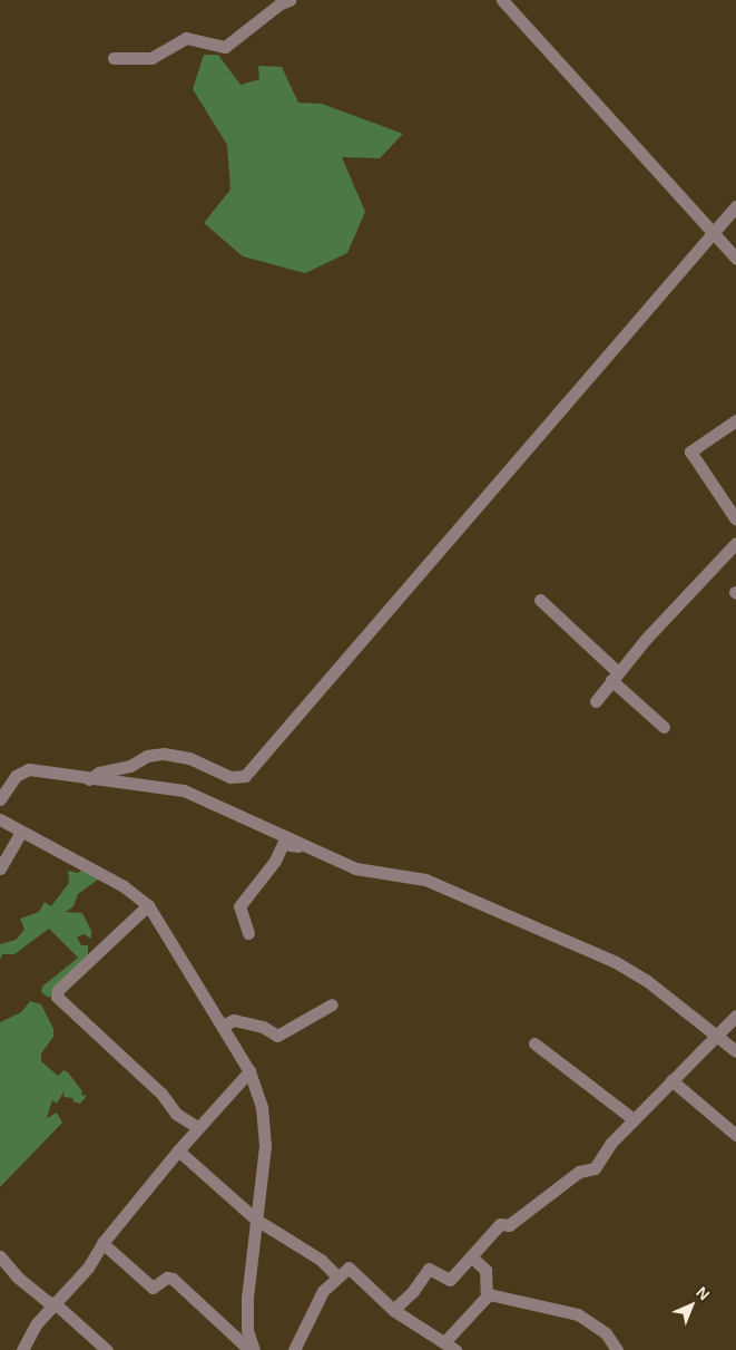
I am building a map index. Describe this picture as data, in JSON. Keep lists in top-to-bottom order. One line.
{"north":"top right"}
